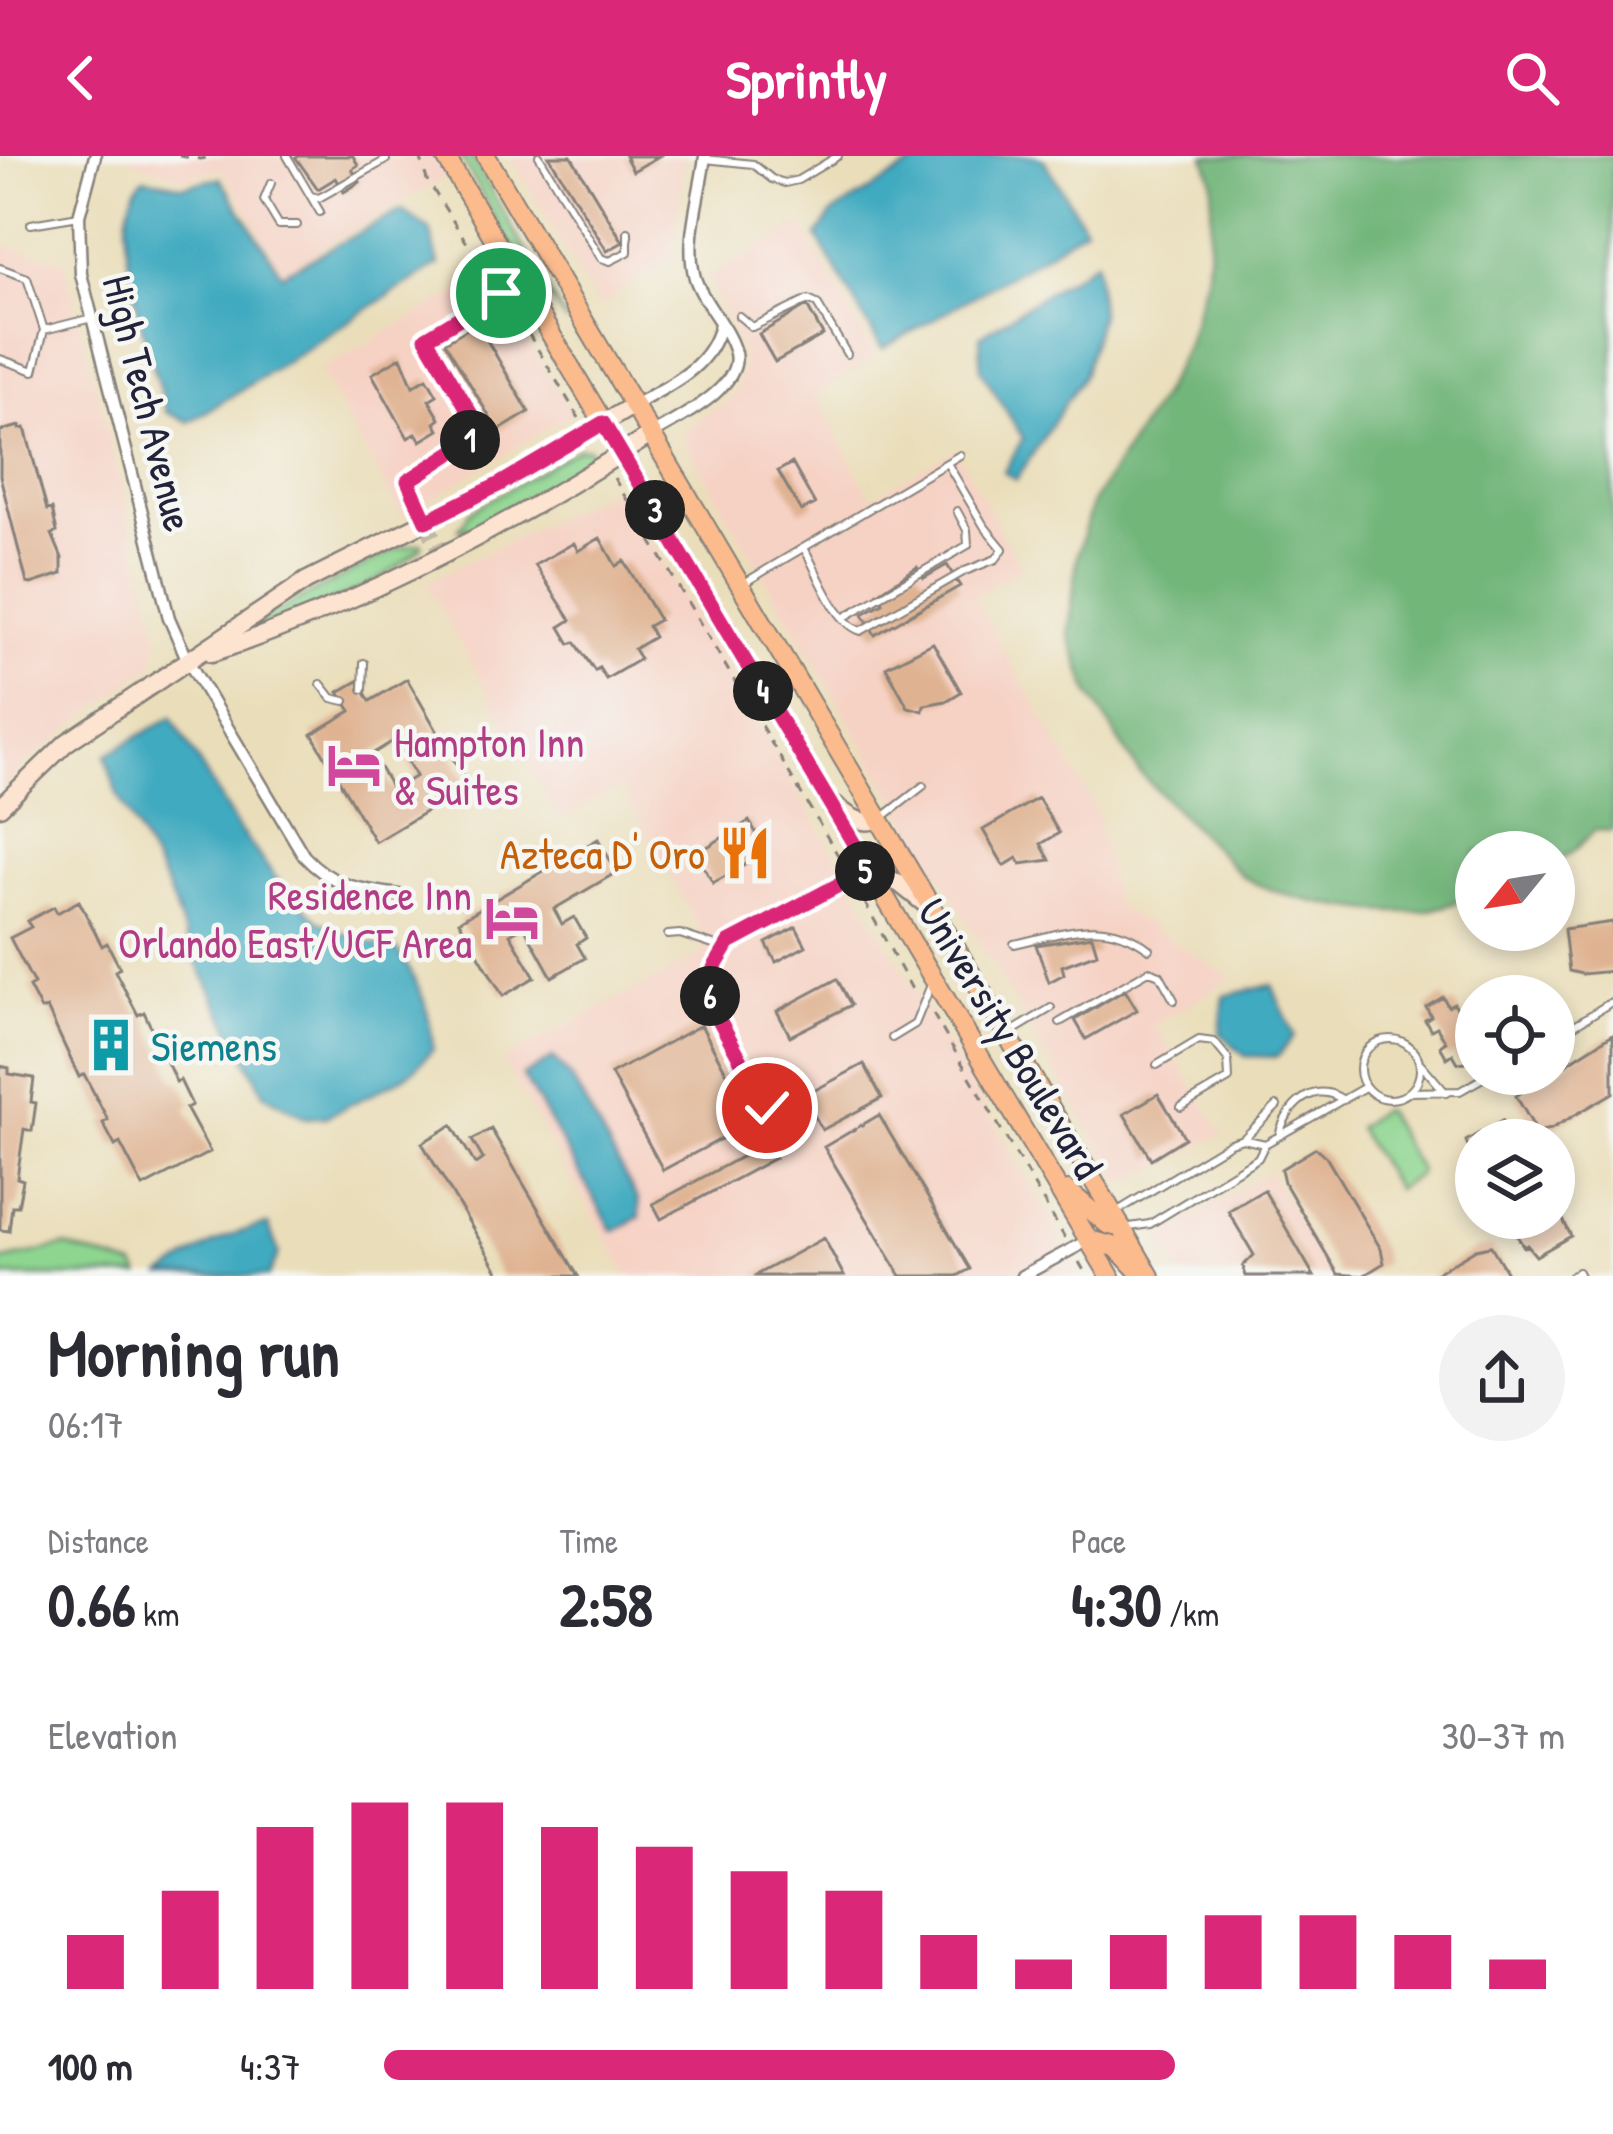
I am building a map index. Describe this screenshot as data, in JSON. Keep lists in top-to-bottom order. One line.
{"streets":{"main road":["University Boulevard"],"street":["High Tech Avenue"]},"places":{"hotel":["Hampton Inn & Suites","Residence Inn Orlando East/UCF Area"],"restaurant":["Azteca D' Oro"],"building":["Siemens"]},"north":"bottom left","page":{"header":"Sprintly","pins":["1","3","4","5","6"],"heading":["Morning run","06:17"],"stats":[["Distance","0.66 km"],["Time","2:58"],["Pace","4:30 /km"]],"chart":["Elevation","30–37 m"],"list":[{"name":"100 m","note":"4:37"}]}}
